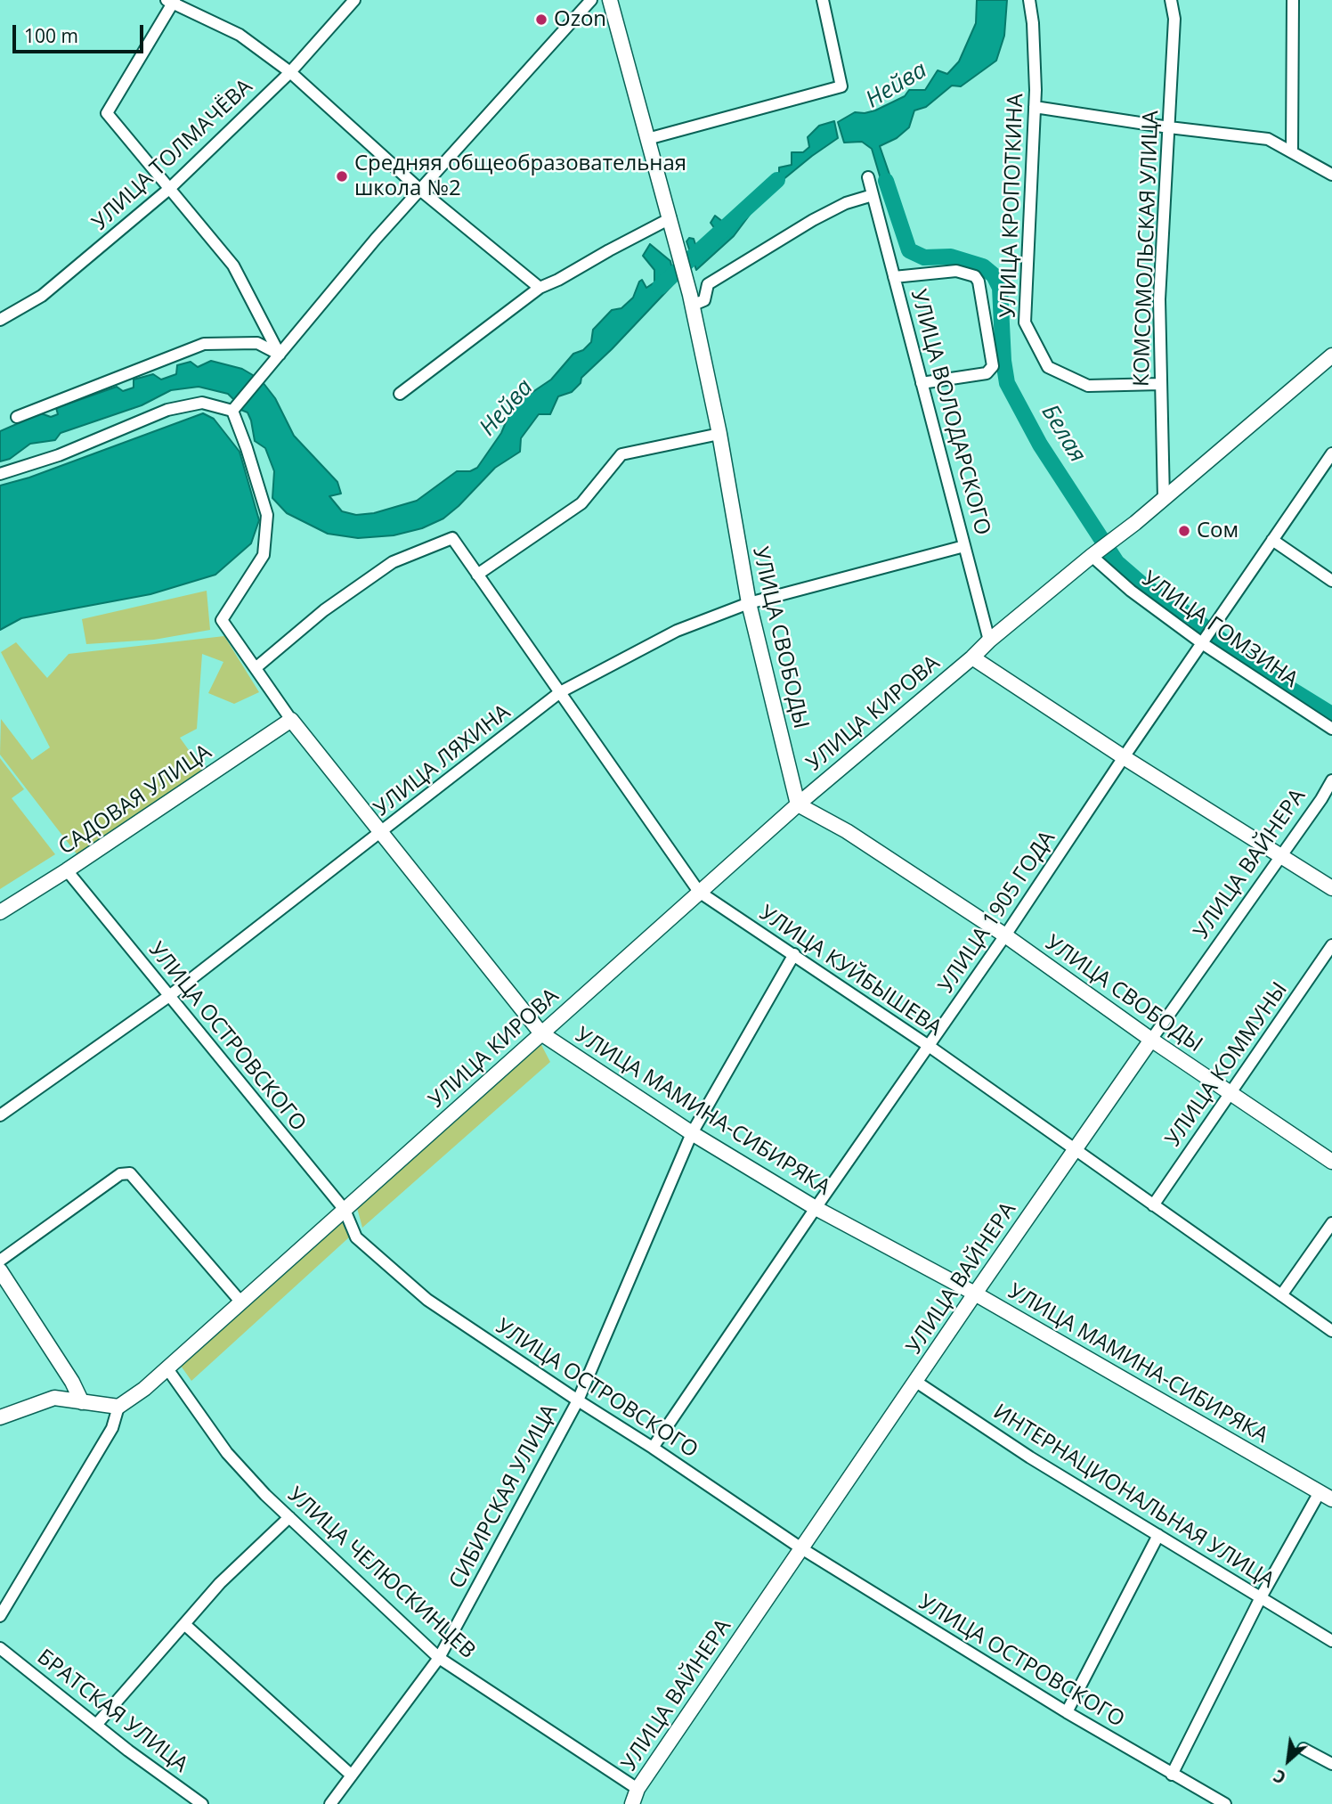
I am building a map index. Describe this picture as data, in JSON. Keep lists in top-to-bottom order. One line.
{"streets":{"main road":["УЛИЦА СВОБОДЫ","УЛИЦА КИРОВА","САДОВАЯ УЛИЦА","УЛИЦА ВАЙНЕРА","УЛИЦА МАМИНА-СИБИРЯКА"],"street":["УЛИЦА ТОЛМАЧЁВА","УЛИЦА КРОПОТКИНА","КОМСОМОЛЬСКАЯ УЛИЦА","УЛИЦА ВОЛОДАРСКОГО","УЛИЦА ГОМЗИНА","УЛИЦА ЛЯХИНА","УЛИЦА 1905 ГОДА","УЛИЦА КУЙБЫШЕВА","УЛИЦА ОСТРОВСКОГО","УЛИЦА КОММУНЫ","СИБИРСКАЯ УЛИЦА","ИНТЕРНАЦИОНАЛЬНАЯ УЛИЦА","УЛИЦА ЧЕЛЮСКИНЦЕВ","БРАТСКАЯ УЛИЦА"]},"crossings":[["УЛИЦА КРОПОТКИНА","КОМСОМОЛЬСКАЯ УЛИЦА"],["УЛИЦА КРОПОТКИНА","УЛИЦА ВОЛОДАРСКОГО"],["КОМСОМОЛЬСКАЯ УЛИЦА","УЛИЦА КИРОВА"],["УЛИЦА ВОЛОДАРСКОГО","УЛИЦА КИРОВА"],["УЛИЦА ВОЛОДАРСКОГО","УЛИЦА ЛЯХИНА"],["УЛИЦА ГОМЗИНА","УЛИЦА КИРОВА"],["УЛИЦА ГОМЗИНА","УЛИЦА 1905 ГОДА"],["УЛИЦА СВОБОДЫ","УЛИЦА КИРОВА"],["УЛИЦА СВОБОДЫ","УЛИЦА ЛЯХИНА"],["УЛИЦА СВОБОДЫ","УЛИЦА ВАЙНЕРА"],["УЛИЦА СВОБОДЫ","УЛИЦА 1905 ГОДА"],["УЛИЦА СВОБОДЫ","УЛИЦА КОММУНЫ"],["УЛИЦА КИРОВА","УЛИЦА КУЙБЫШЕВА"],["УЛИЦА КИРОВА","УЛИЦА ОСТРОВСКОГО"],["УЛИЦА КИРОВА","УЛИЦА МАМИНА-СИБИРЯКА"],["УЛИЦА КИРОВА","УЛИЦА ЧЕЛЮСКИНЦЕВ"],["УЛИЦА ЛЯХИНА","УЛИЦА КУЙБЫШЕВА"],["УЛИЦА ЛЯХИНА","УЛИЦА ОСТРОВСКОГО"],["УЛИЦА ЛЯХИНА","УЛИЦА МАМИНА-СИБИРЯКА"],["САДОВАЯ УЛИЦА","УЛИЦА ОСТРОВСКОГО"],["САДОВАЯ УЛИЦА","УЛИЦА МАМИНА-СИБИРЯКА"],["УЛИЦА ВАЙНЕРА","УЛИЦА КУЙБЫШЕВА"],["УЛИЦА ВАЙНЕРА","УЛИЦА ОСТРОВСКОГО"],["УЛИЦА ВАЙНЕРА","УЛИЦА МАМИНА-СИБИРЯКА"],["УЛИЦА ВАЙНЕРА","ИНТЕРНАЦИОНАЛЬНАЯ УЛИЦА"],["УЛИЦА ВАЙНЕРА","УЛИЦА ЧЕЛЮСКИНЦЕВ"],["УЛИЦА 1905 ГОДА","УЛИЦА КУЙБЫШЕВА"],["УЛИЦА 1905 ГОДА","УЛИЦА ОСТРОВСКОГО"],["УЛИЦА 1905 ГОДА","УЛИЦА МАМИНА-СИБИРЯКА"],["УЛИЦА КУЙБЫШЕВА","УЛИЦА КОММУНЫ"],["УЛИЦА КУЙБЫШЕВА","УЛИЦА МАМИНА-СИБИРЯКА"],["УЛИЦА КУЙБЫШЕВА","СИБИРСКАЯ УЛИЦА"],["УЛИЦА ОСТРОВСКОГО","СИБИРСКАЯ УЛИЦА"],["УЛИЦА МАМИНА-СИБИРЯКА","СИБИРСКАЯ УЛИЦА"],["СИБИРСКАЯ УЛИЦА","УЛИЦА ЧЕЛЮСКИНЦЕВ"]],"water":["Нейва","Белая"],"places":["Ozon","Средняя общеобразовательная школа №2","Сом"],"scale_bar":"100 m","north":"bottom left"}
